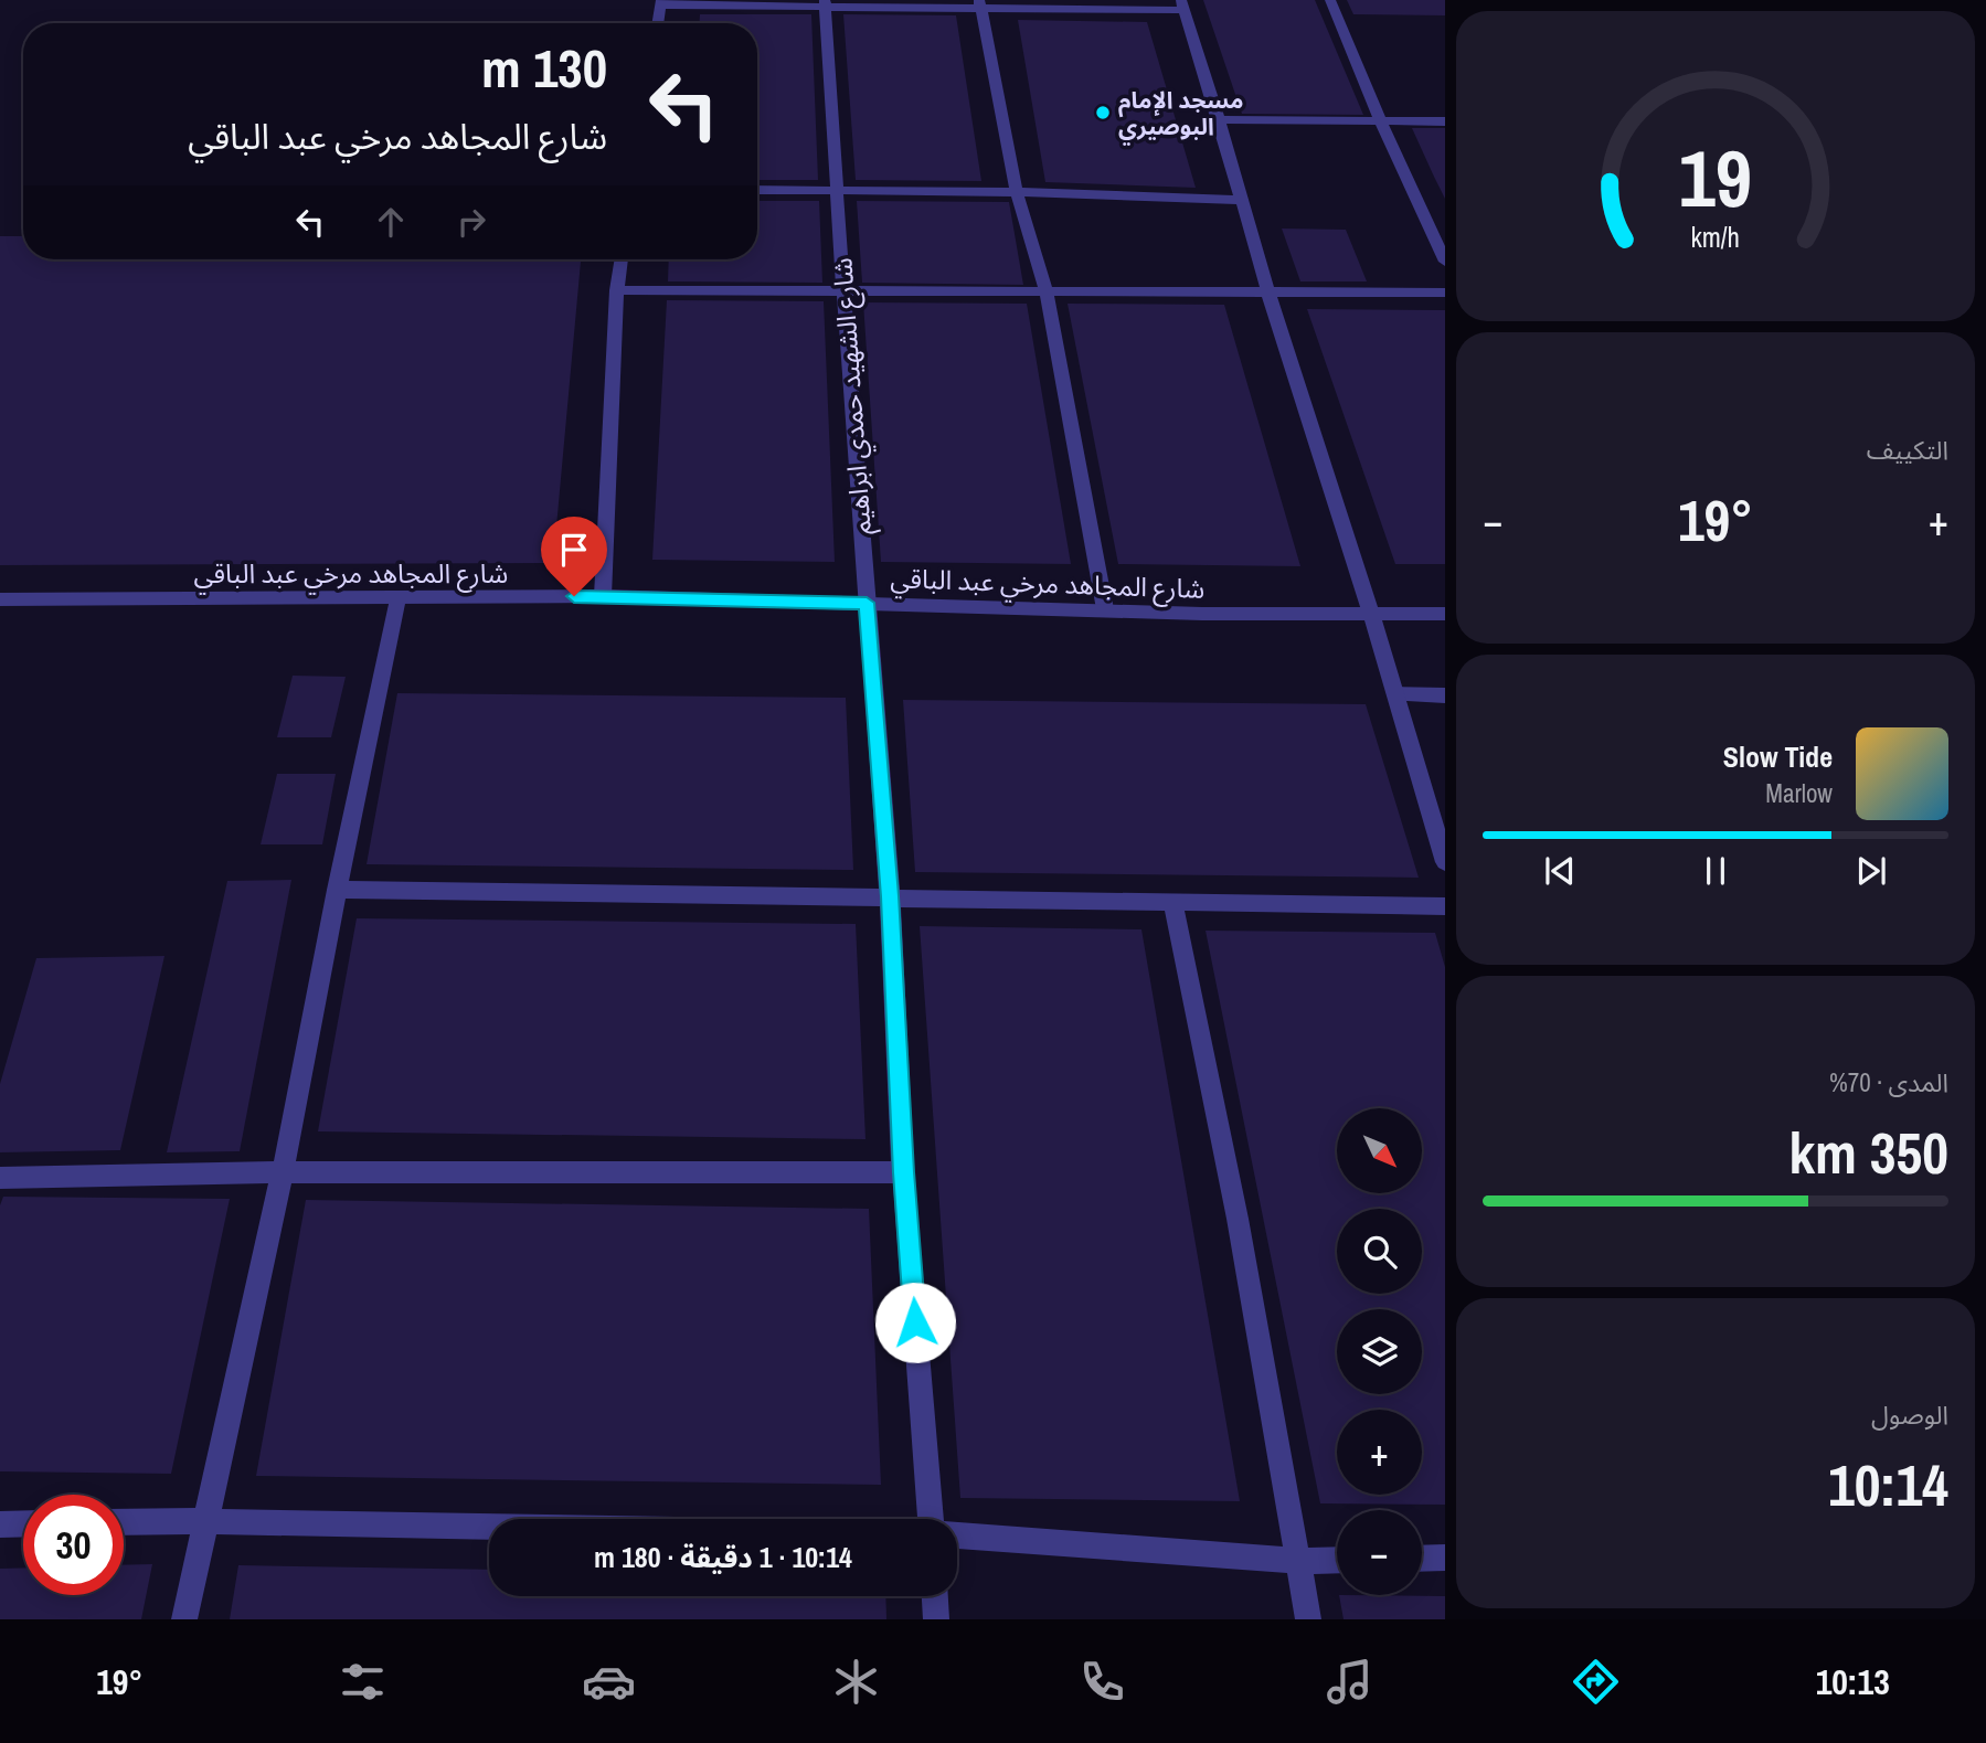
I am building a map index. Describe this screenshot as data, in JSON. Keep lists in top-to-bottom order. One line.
{"streets":{"street":["شارع الشهيد حمدي ابراهيم","شارع المجاهد مرخي عبد الباقي"]},"crossings":[["شارع الشهيد حمدي ابراهيم","شارع المجاهد مرخي عبد الباقي"]],"places":["مسجد الإمام البوصيري"],"north":"bottom right","page":{"turn":["130 m","شارع المجاهد مرخي عبد الباقي"],"tile":["التكييف",["المدى · 70%","350 km"],["الوصول","10:14"]],"heat":["−","19°","+"],"song":["Slow Tide","Marlow"],"map_buttons":["+","−"],"limit":"30","trip":"10:14 · 1 دقيقة · 180 m","tabs":["10:13","19°"],"gauge":["19","km/h"]}}
